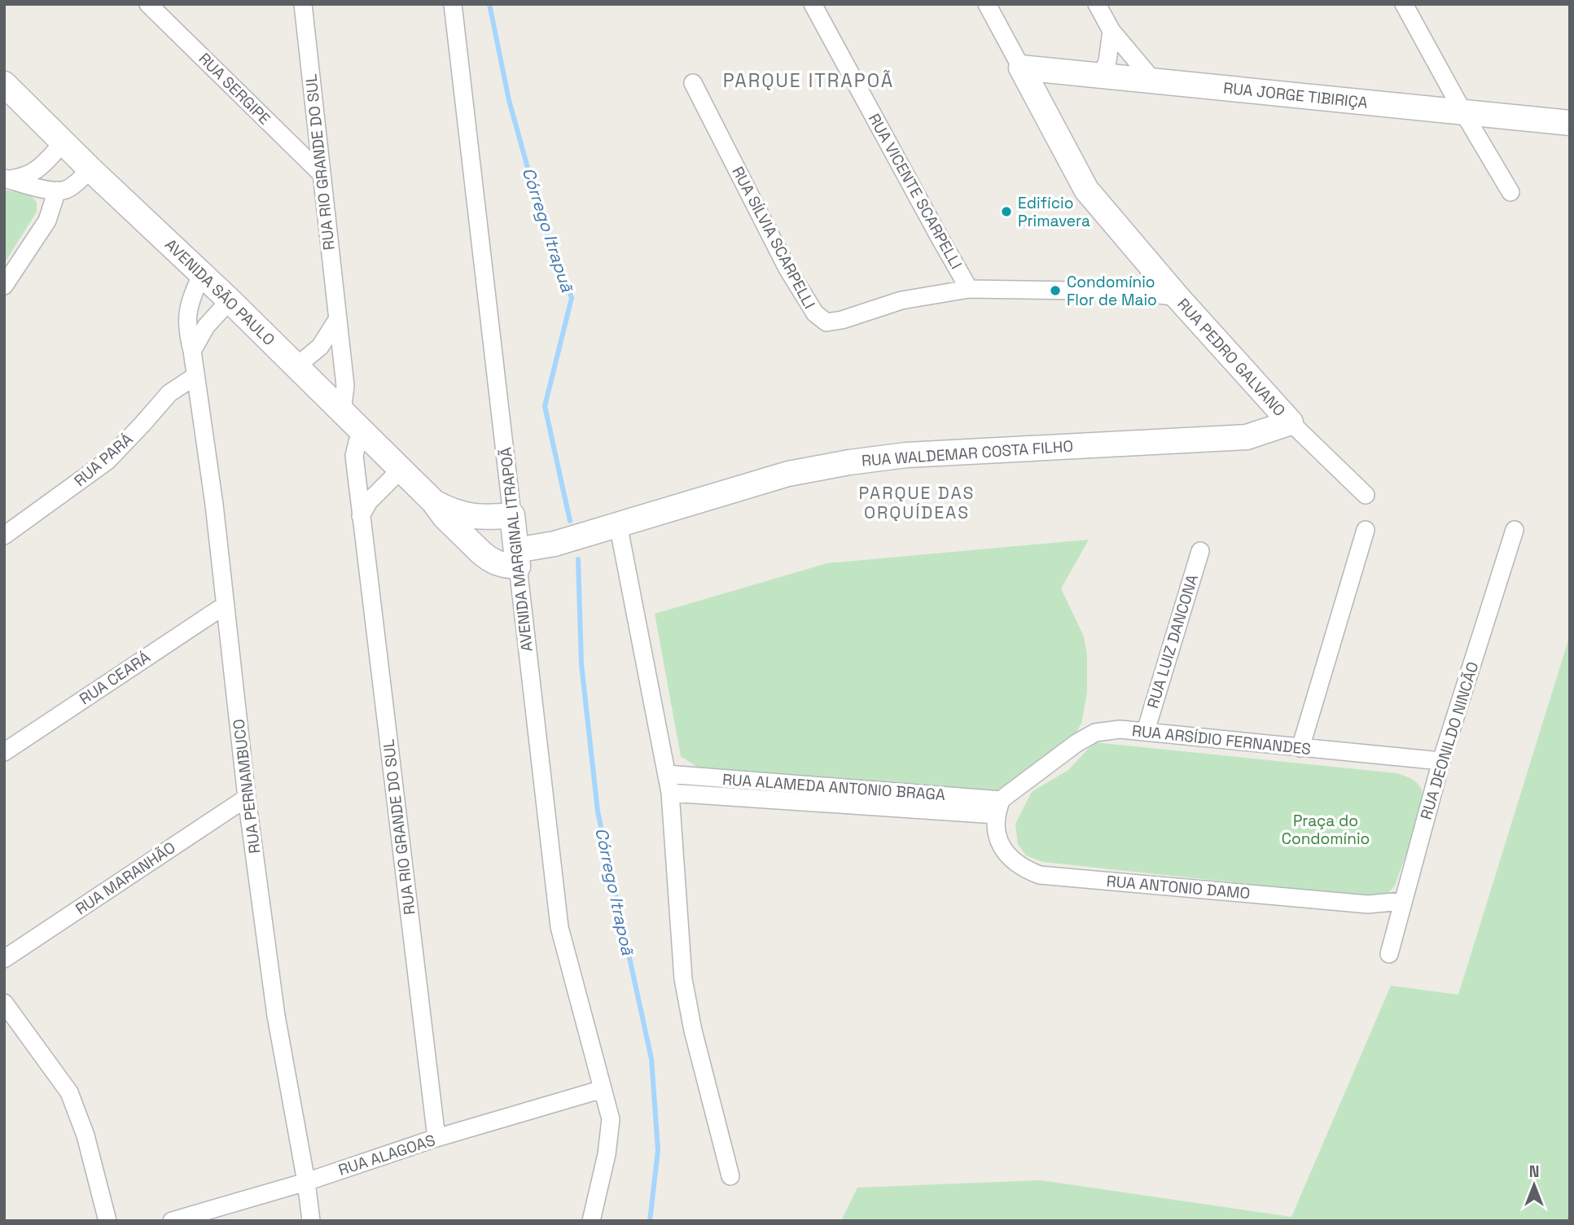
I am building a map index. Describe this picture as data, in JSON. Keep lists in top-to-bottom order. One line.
{"streets":{"main road":["RUA JORGE TIBIRIÇA","AVENIDA SÃO PAULO","RUA PEDRO GALVANO","RUA WALDEMAR COSTA FILHO","AVENIDA MARGINAL ITRAPOÃ"],"street":["RUA SERGIPE","RUA RIO GRANDE DO SUL","RUA VICENTE SCARPELLI","RUA SÍLVIA SCARPELLI","RUA PARÁ","RUA LUIZ DANCONA","RUA CEARÁ","RUA ARSÍDIO FERNANDES","RUA DEONILDO NINCÃO","RUA PERNAMBUCO","RUA ALAMEDA ANTONIO BRAGA","RUA MARANHÃO","RUA ANTONIO DAMO","RUA ALAGOAS"]},"crossings":[["RUA SERGIPE","RUA RIO GRANDE DO SUL"],["RUA JORGE TIBIRIÇA","RUA PEDRO GALVANO"],["RUA RIO GRANDE DO SUL","AVENIDA SÃO PAULO"],["RUA RIO GRANDE DO SUL","RUA ALAGOAS"],["RUA VICENTE SCARPELLI","RUA SÍLVIA SCARPELLI"],["RUA SÍLVIA SCARPELLI","RUA PEDRO GALVANO"],["AVENIDA SÃO PAULO","RUA WALDEMAR COSTA FILHO"],["AVENIDA SÃO PAULO","AVENIDA MARGINAL ITRAPOÃ"],["AVENIDA SÃO PAULO","RUA PERNAMBUCO"],["RUA PEDRO GALVANO","RUA WALDEMAR COSTA FILHO"],["RUA WALDEMAR COSTA FILHO","AVENIDA MARGINAL ITRAPOÃ"],["RUA PARÁ","RUA PERNAMBUCO"],["AVENIDA MARGINAL ITRAPOÃ","RUA ALAGOAS"],["RUA LUIZ DANCONA","RUA ARSÍDIO FERNANDES"],["RUA CEARÁ","RUA PERNAMBUCO"],["RUA ARSÍDIO FERNANDES","RUA DEONILDO NINCÃO"],["RUA ARSÍDIO FERNANDES","RUA ALAMEDA ANTONIO BRAGA"],["RUA ARSÍDIO FERNANDES","RUA ANTONIO DAMO"],["RUA DEONILDO NINCÃO","RUA ANTONIO DAMO"],["RUA PERNAMBUCO","RUA MARANHÃO"],["RUA PERNAMBUCO","RUA ALAGOAS"],["RUA ALAMEDA ANTONIO BRAGA","RUA ANTONIO DAMO"]],"districts":["PARQUE ITRAPOÃ","PARQUE DAS ORQUÍDEAS"],"water":["Córrego Itrapuã","Córrego Itrapoã"],"parks":["Praça do Condomínio"],"places":["Edifício Primavera","Condomínio Flor de Maio"],"north":"top"}
